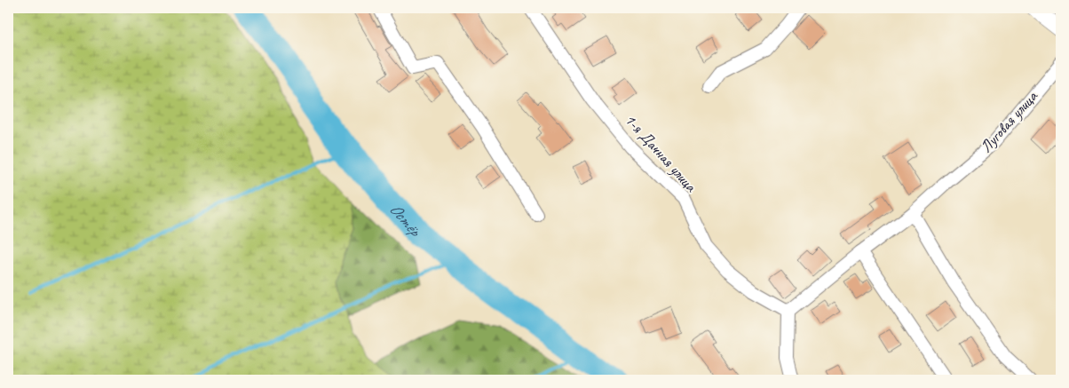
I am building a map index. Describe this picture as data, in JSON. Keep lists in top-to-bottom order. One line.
{"streets":{"street":["Луговая улица","1-я Дачная улица"]},"crossings":[["Луговая улица","1-я Дачная улица"]],"water":["Остёр"]}
